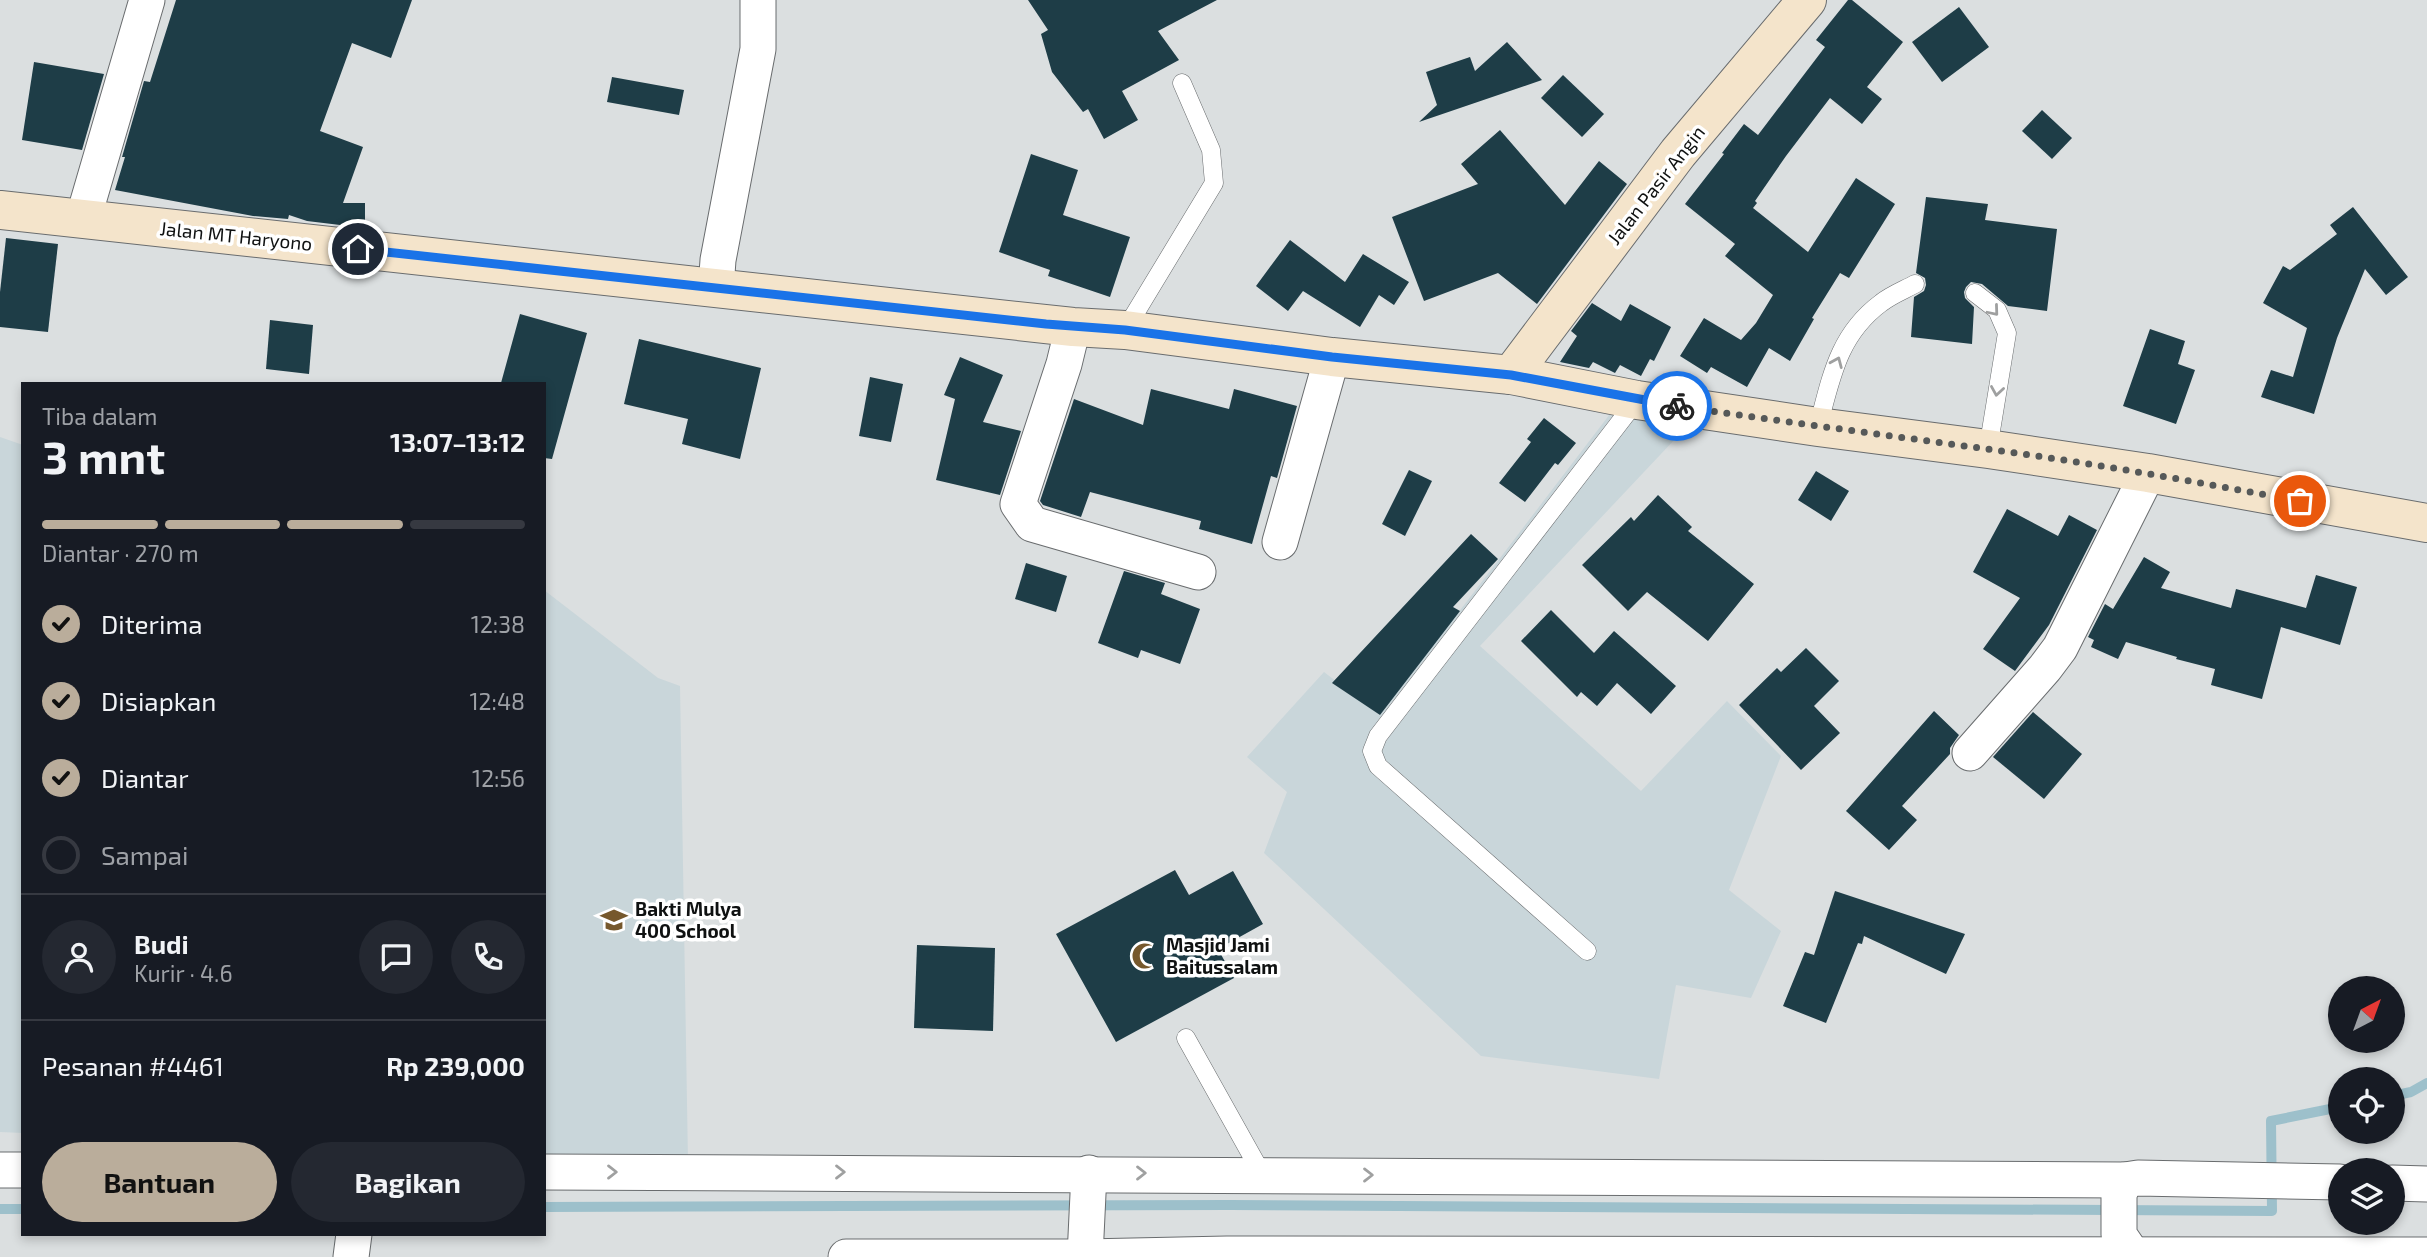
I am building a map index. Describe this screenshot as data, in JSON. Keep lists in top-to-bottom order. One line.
{"streets":{"main road":["Jalan Pasir Angin","Jalan MT Haryono"]},"crossings":[["Jalan Pasir Angin","Jalan MT Haryono"]],"places":{"school or university":["Bakti Mulya 400 School"],"mosque":["Masjid Jami Baitussalam"]},"north":"top right","page":{"heading":["3 mnt","Tiba dalam","13:07–13:12"],"panel":["Budi","Kurir · 4.6","Pesanan #4461","Rp 239,000"],"bar":"Diantar · 270 m","list":[["Diterima","12:38"],["Disiapkan","12:48"],["Diantar","12:56"],"Sampai"],"buttons":["Bantuan","Bagikan"]}}
